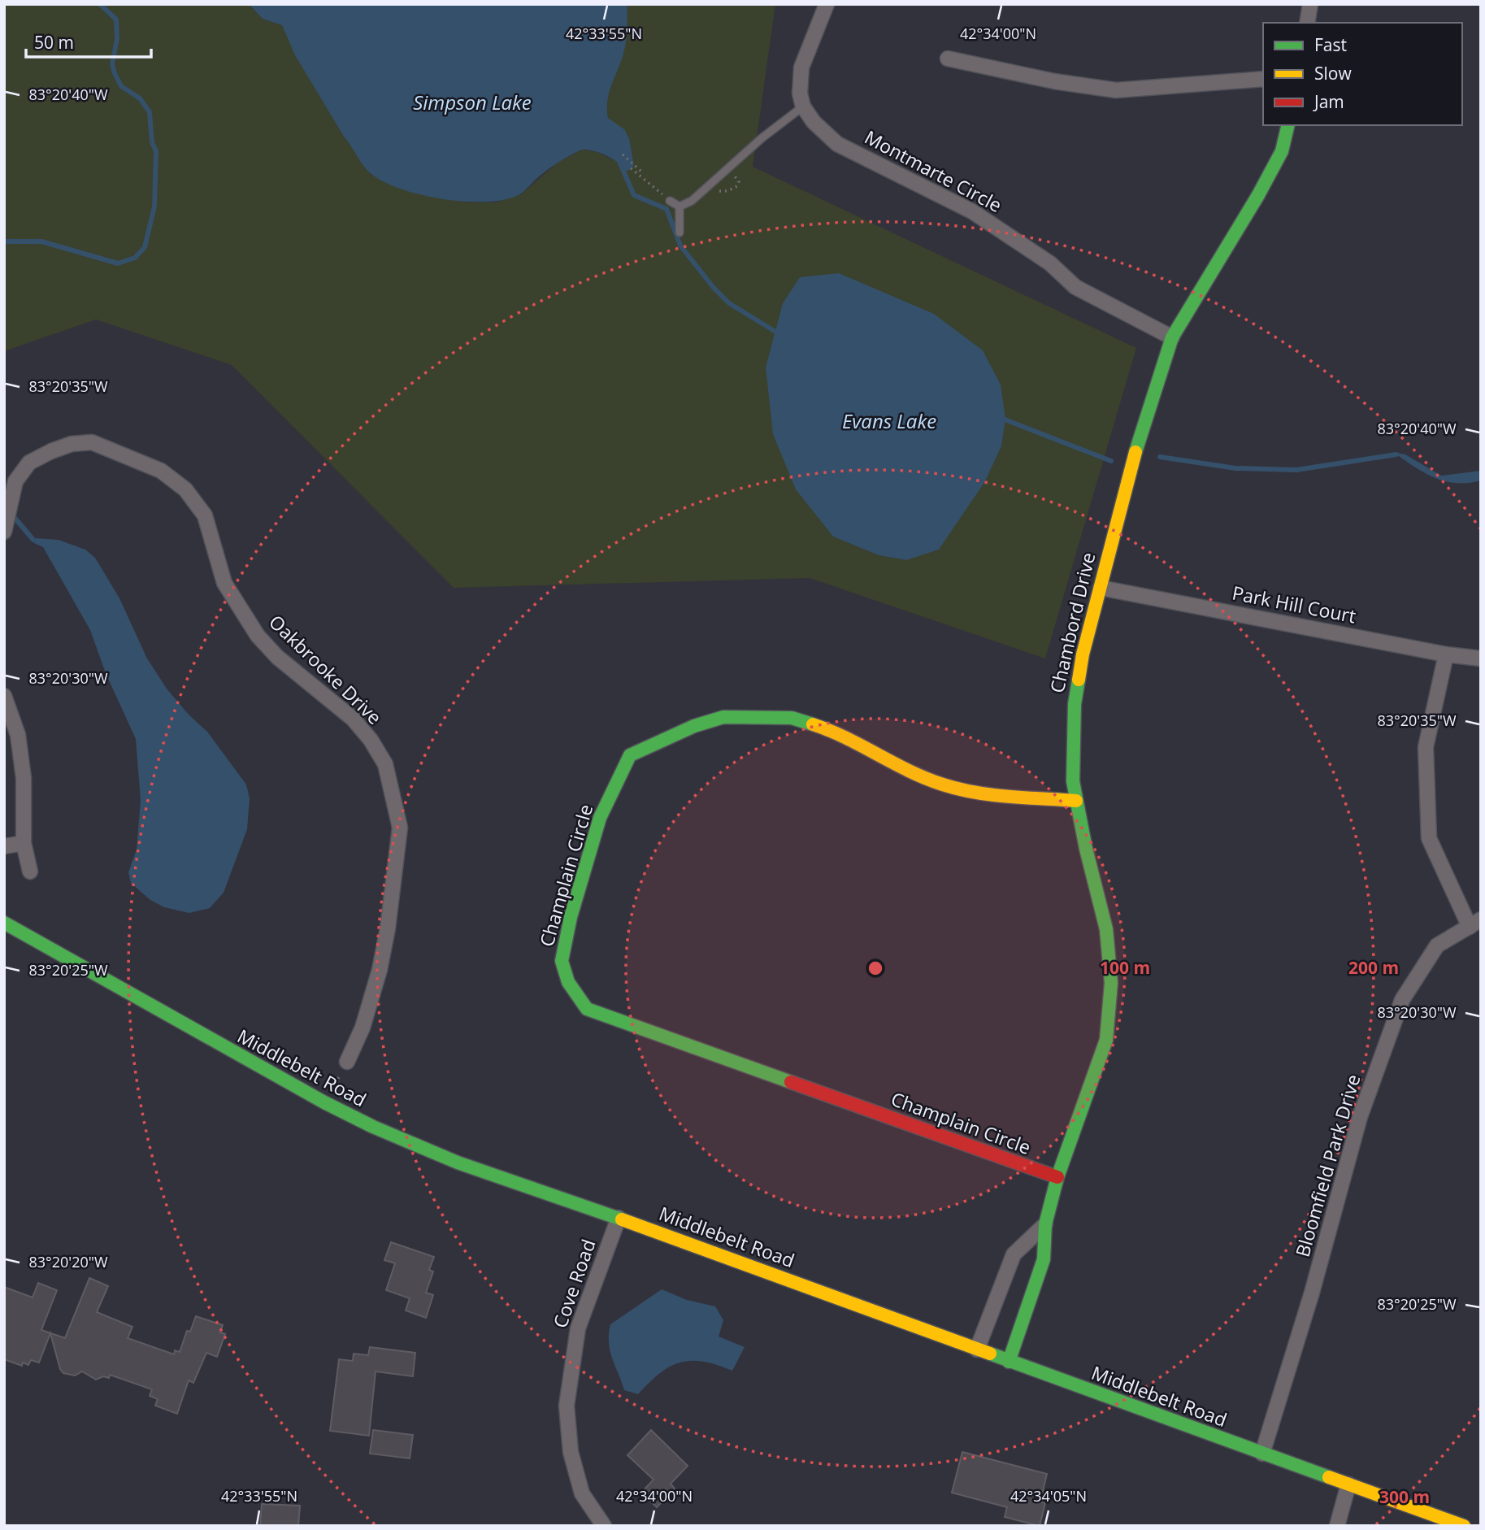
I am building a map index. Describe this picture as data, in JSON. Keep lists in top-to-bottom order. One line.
{"streets":{"street":["Montmarte Circle","Park Hill Court","Chambord Drive","Oakbrooke Drive","Champlain Circle","Middlebelt Road","Bloomfield Park Drive","Cove Road"]},"crossings":[["Montmarte Circle","Chambord Drive"],["Park Hill Court","Chambord Drive"],["Chambord Drive","Champlain Circle"],["Chambord Drive","Middlebelt Road"],["Middlebelt Road","Bloomfield Park Drive"],["Middlebelt Road","Cove Road"]],"water":["Simpson Lake","Evans Lake"],"legend":["Fast","Slow","Jam"],"scale_bar":"50 m","coordinates":["42°33'55\"N","42°34'00\"N","83°20'40\"W","83°20'35\"W","83°20'30\"W","83°20'25\"W","83°20'20\"W","42°34'05\"N"],"rings":["100 m","200 m","300 m"]}
